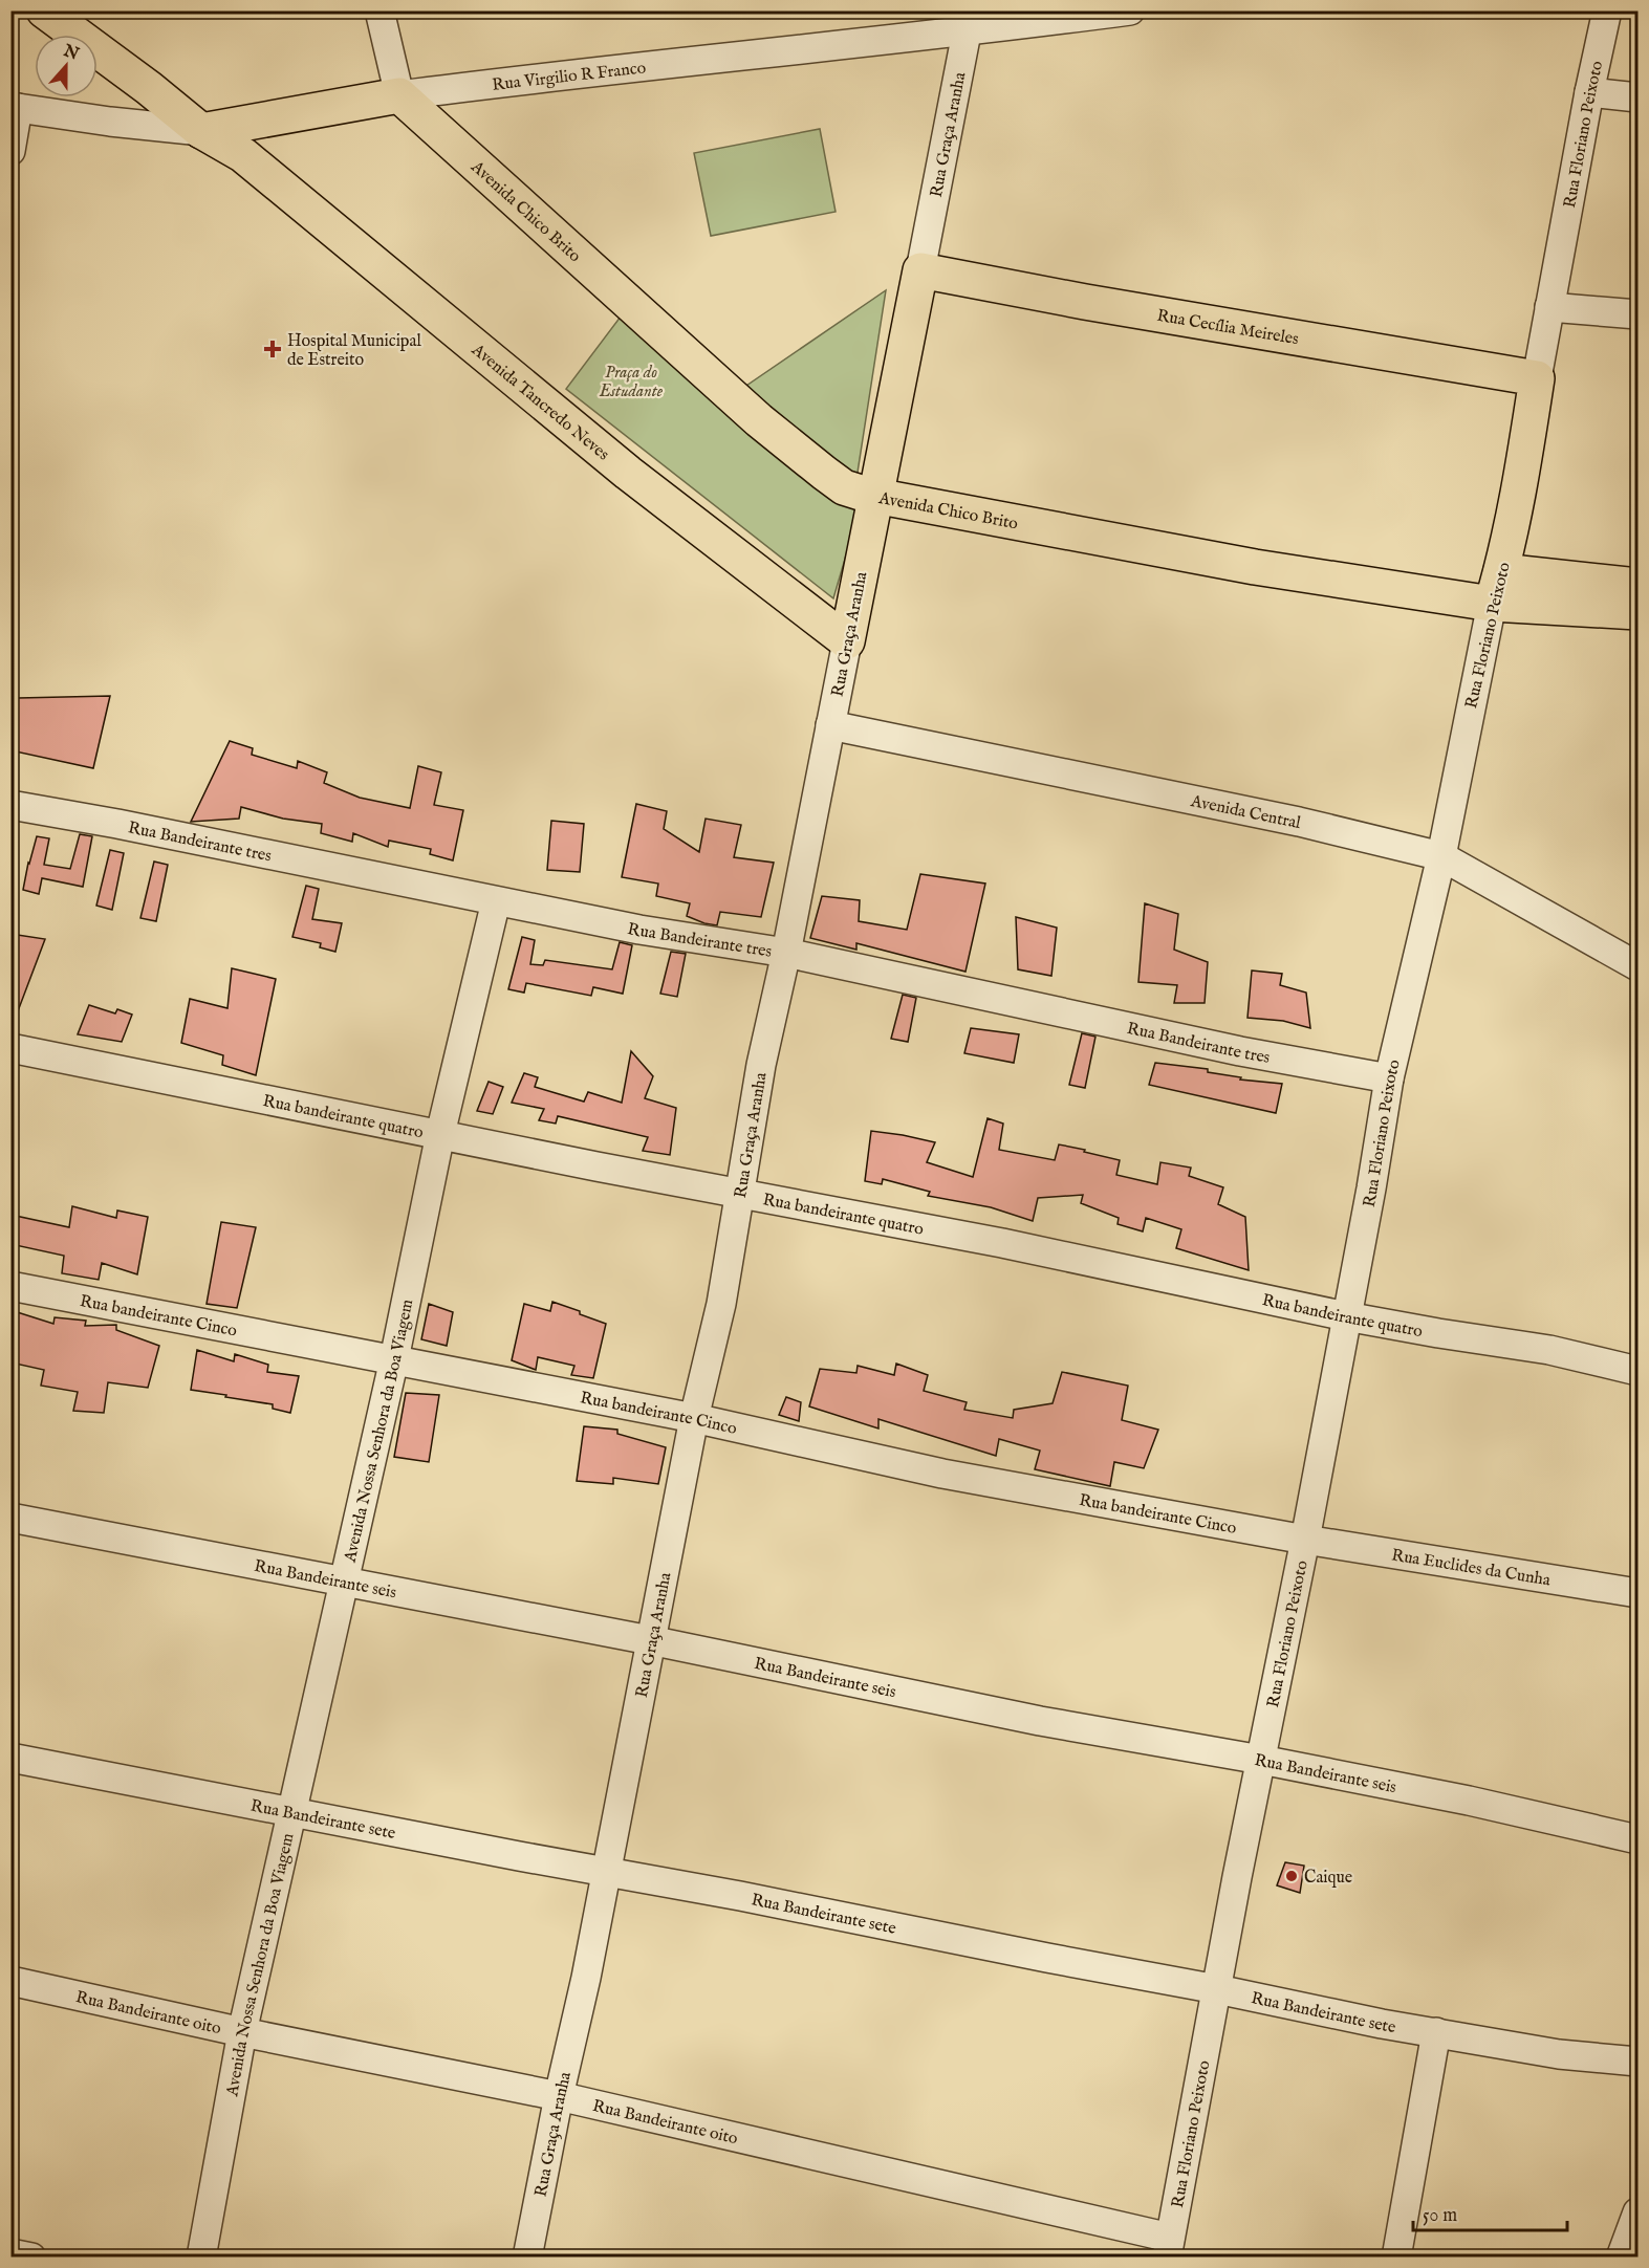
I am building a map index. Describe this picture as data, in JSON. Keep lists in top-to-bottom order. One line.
{"streets":{"main road":["Rua Virgilio R Franco","Rua Floriano Peixoto","Rua Graça Aranha","Avenida Chico Brito","Rua Cecília Meireles","Avenida Tancredo Neves"],"street":["Avenida Central","Rua Bandeirante tres","Rua bandeirante quatro","Rua bandeirante Cinco","Avenida Nossa Senhora da Boa Viagem","Rua Euclides da Cunha","Rua Bandeirante seis","Rua Bandeirante sete","Rua Bandeirante oito"]},"crossings":[["Rua Virgilio R Franco","Rua Graça Aranha"],["Rua Virgilio R Franco","Avenida Chico Brito"],["Rua Virgilio R Franco","Avenida Tancredo Neves"],["Rua Floriano Peixoto","Avenida Chico Brito"],["Rua Floriano Peixoto","Rua Cecília Meireles"],["Rua Floriano Peixoto","Avenida Central"],["Rua Floriano Peixoto","Rua Bandeirante tres"],["Rua Floriano Peixoto","Rua bandeirante quatro"],["Rua Floriano Peixoto","Rua bandeirante Cinco"],["Rua Floriano Peixoto","Rua Euclides da Cunha"],["Rua Floriano Peixoto","Rua Bandeirante seis"],["Rua Floriano Peixoto","Rua Bandeirante sete"],["Rua Floriano Peixoto","Rua Bandeirante oito"],["Rua Graça Aranha","Avenida Chico Brito"],["Rua Graça Aranha","Rua Cecília Meireles"],["Rua Graça Aranha","Avenida Tancredo Neves"],["Rua Graça Aranha","Avenida Central"],["Rua Graça Aranha","Rua Bandeirante tres"],["Rua Graça Aranha","Rua bandeirante quatro"],["Rua Graça Aranha","Rua bandeirante Cinco"],["Rua Graça Aranha","Rua Bandeirante seis"],["Rua Graça Aranha","Rua Bandeirante sete"],["Rua Graça Aranha","Rua Bandeirante oito"],["Rua Bandeirante tres","Avenida Nossa Senhora da Boa Viagem"],["Rua bandeirante quatro","Avenida Nossa Senhora da Boa Viagem"],["Rua bandeirante Cinco","Avenida Nossa Senhora da Boa Viagem"],["Rua bandeirante Cinco","Rua Euclides da Cunha"],["Avenida Nossa Senhora da Boa Viagem","Rua Bandeirante seis"],["Avenida Nossa Senhora da Boa Viagem","Rua Bandeirante sete"],["Avenida Nossa Senhora da Boa Viagem","Rua Bandeirante oito"]],"parks":["Praça do Estudante"],"places":{"health":["Hospital Municipal de Estreito"],"other":["Caique"]},"scale_bar":"50 m","north":"top"}
